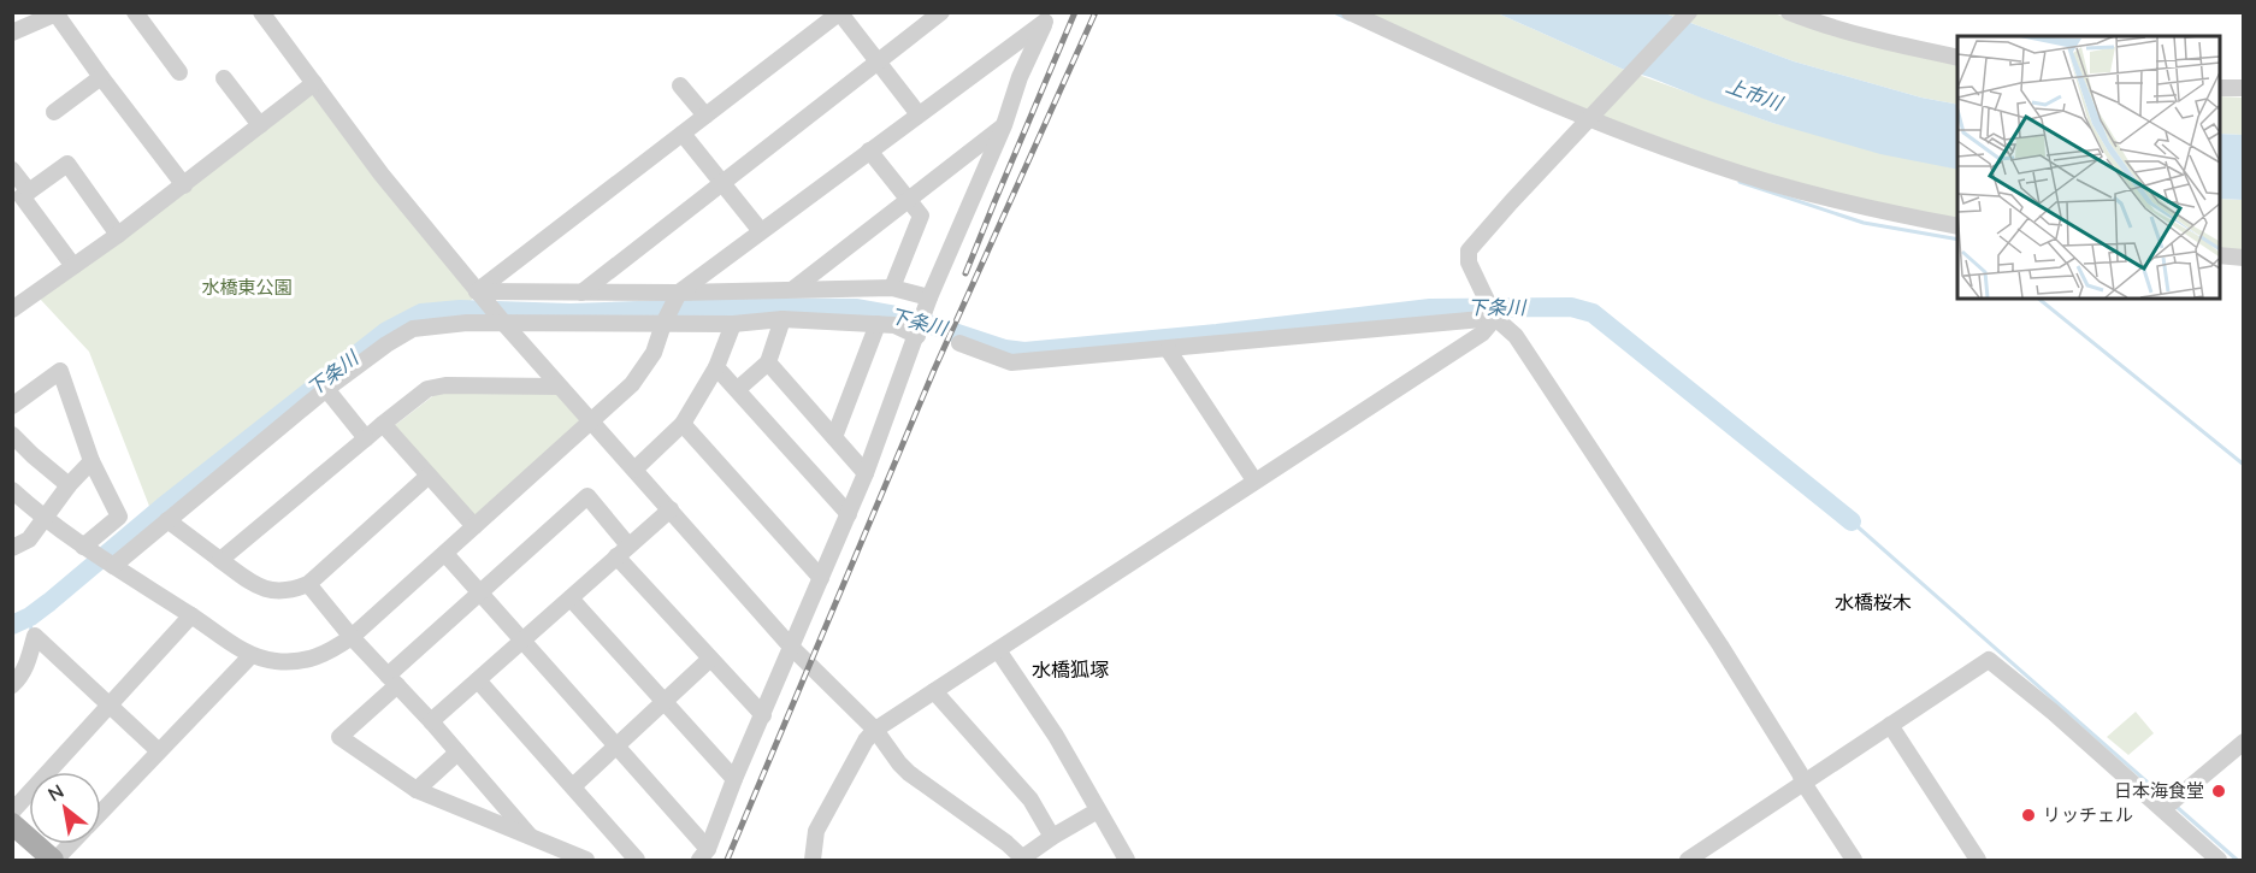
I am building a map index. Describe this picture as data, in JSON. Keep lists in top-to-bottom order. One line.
{"districts":["水橋桜木","水橋狐塚"],"water":["上市川","下条川"],"parks":["水橋東公園"],"places":["日本海食堂","リッチェル"],"north":"top left"}
